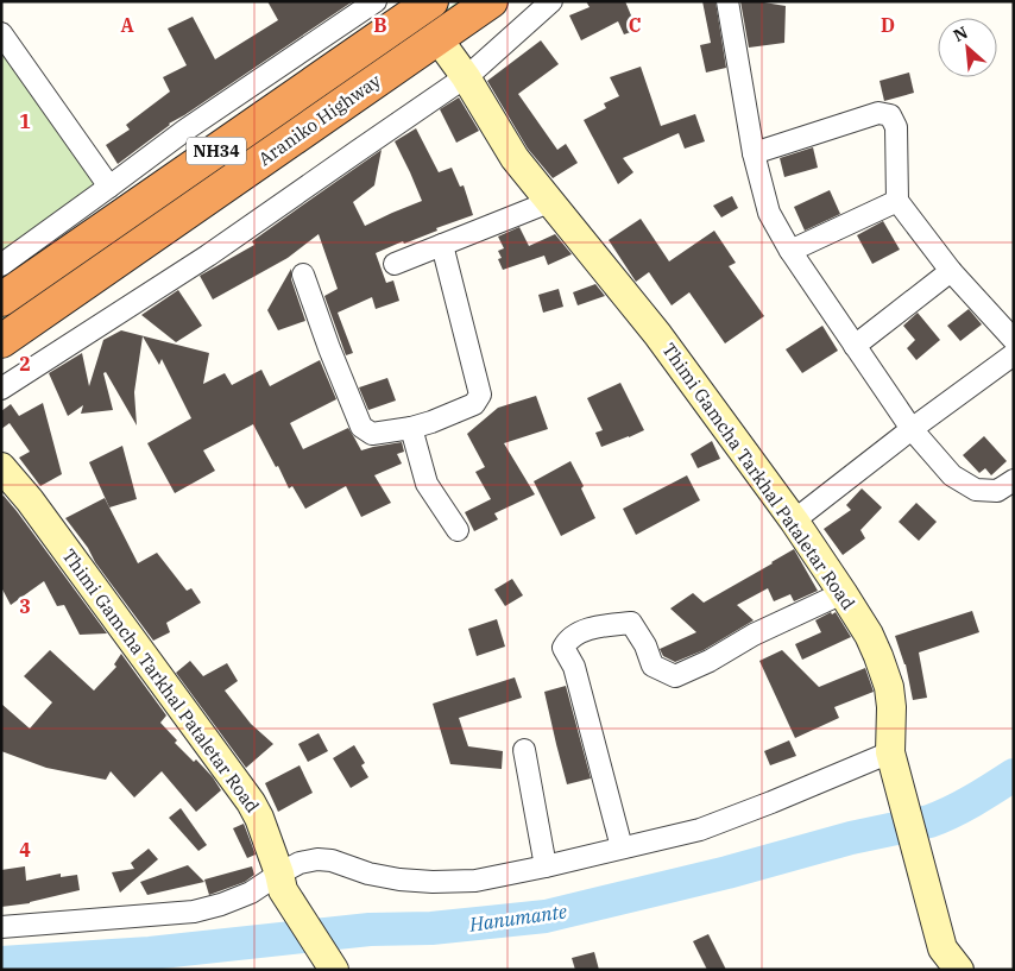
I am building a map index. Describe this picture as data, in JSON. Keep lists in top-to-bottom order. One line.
{"streets":{"highway":["Araniko Highway","NH34"],"street":["Thimi Gamcha Tarkhal Pataletar Road"]},"crossings":[["Araniko Highway","Thimi Gamcha Tarkhal Pataletar Road"]],"water":["Hanumante"],"north":"top left","grid":{"columns":["A","B","C","D"],"rows":["1","2","3","4"]}}
